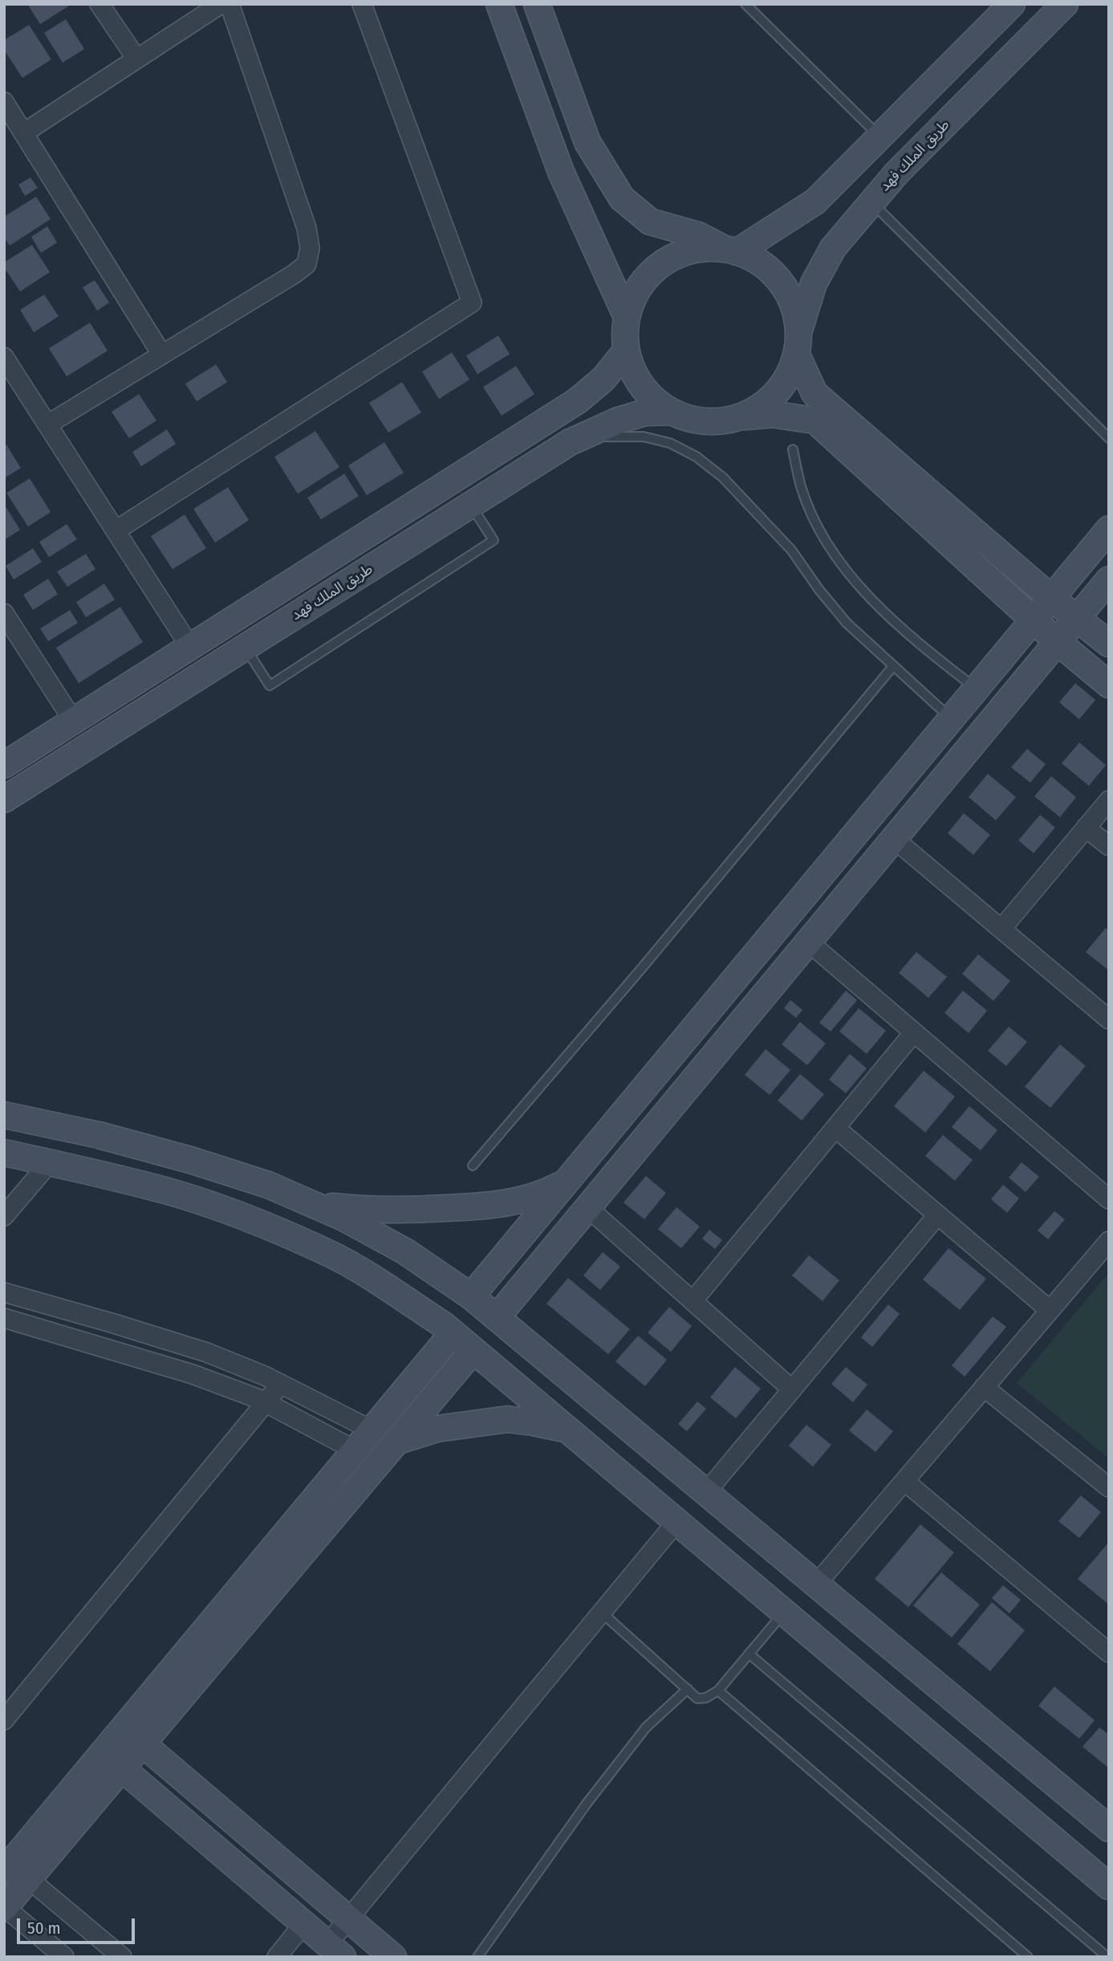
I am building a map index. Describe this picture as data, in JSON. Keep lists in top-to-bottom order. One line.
{"streets":{"street":["طريق الملك فهد"]},"scale_bar":"50 m"}
